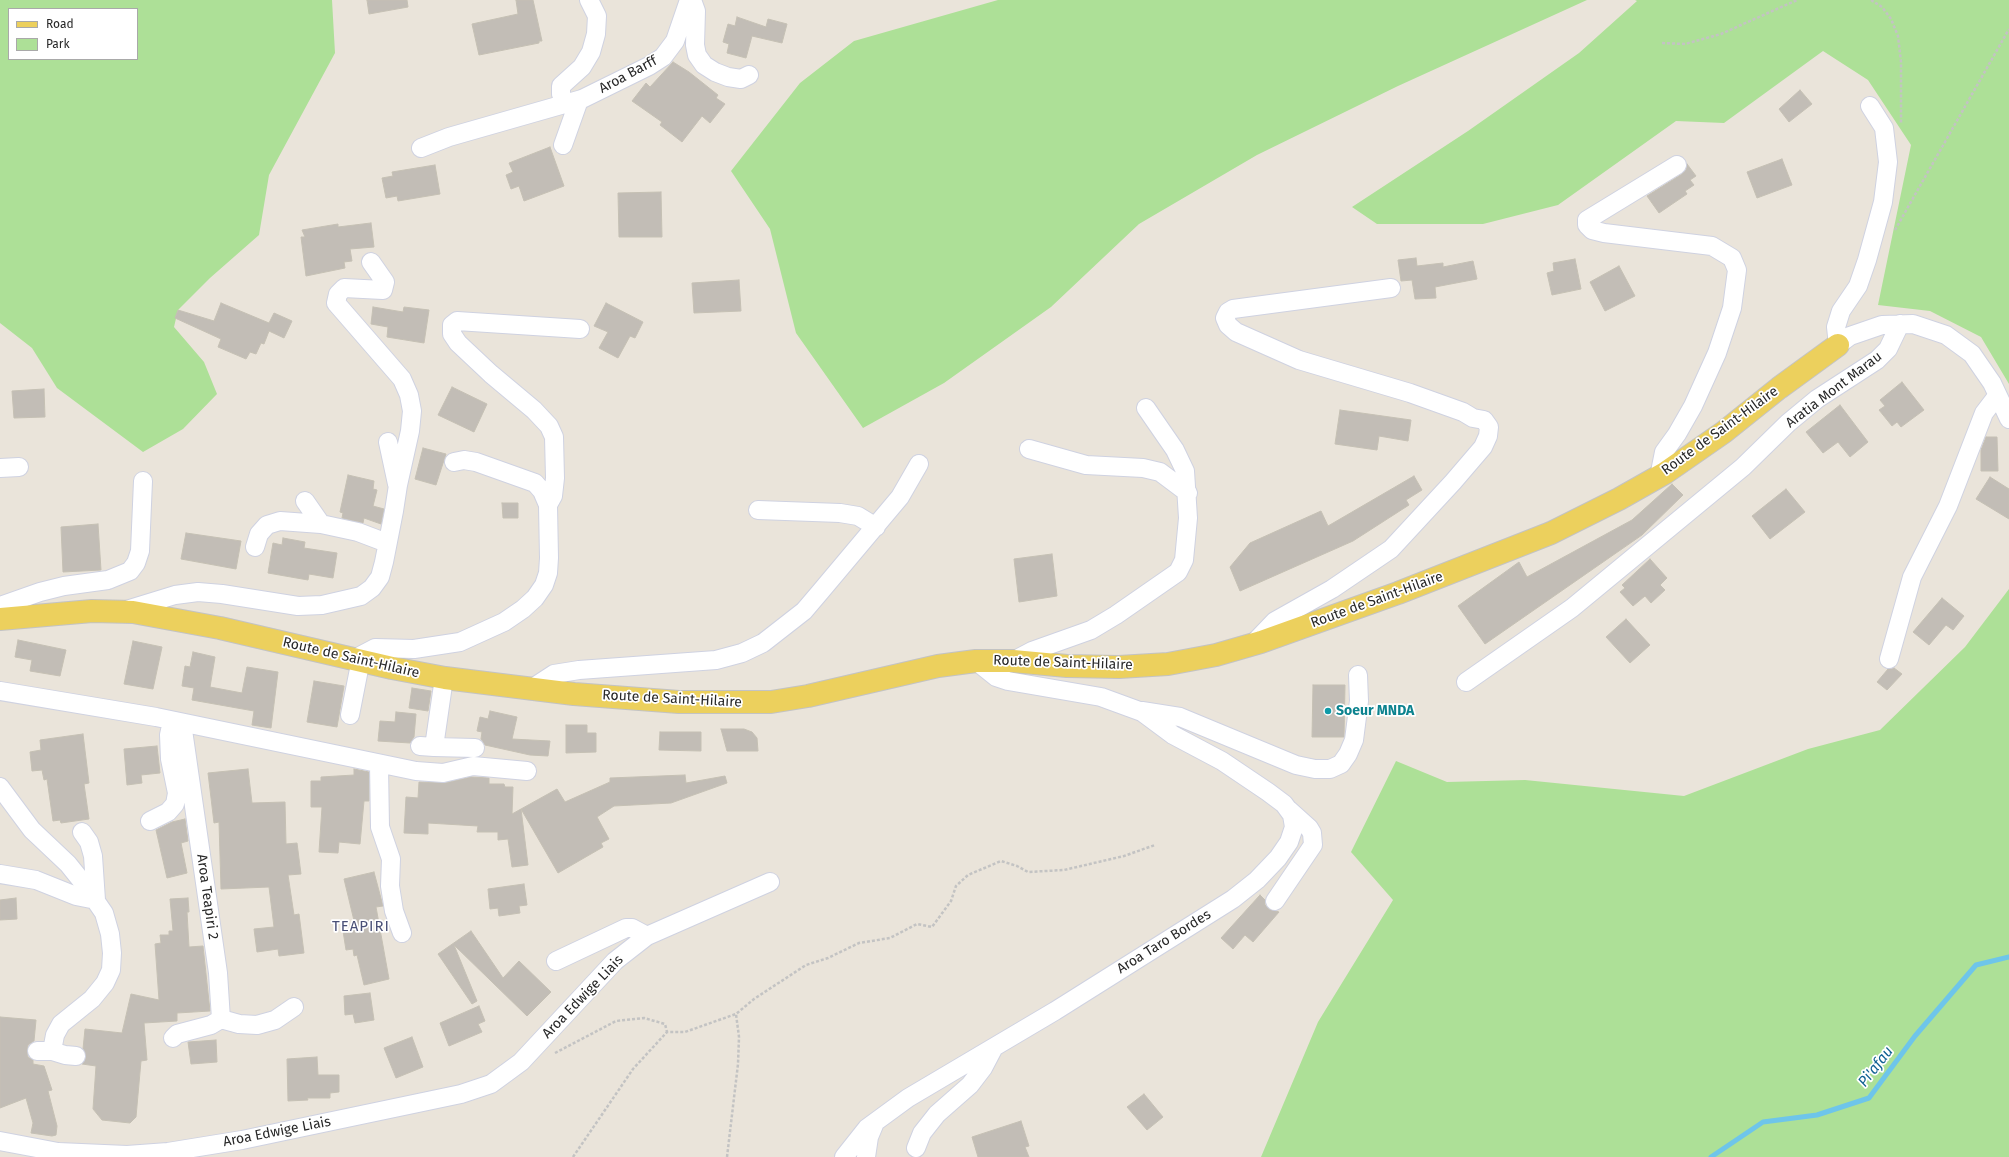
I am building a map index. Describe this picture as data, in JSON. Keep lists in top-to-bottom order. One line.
{"streets":{"main road":["Route de Saint-Hilaire"],"street":["Aroa Barff","Aratia Mont Marau","Aroa Teapiri 2","Aroa Taro Bordes","Aroa Edwige Liais"]},"crossings":[["Aratia Mont Marau","Route de Saint-Hilaire"]],"districts":["TEAPIRI"],"water":["Pi'afau"],"places":["Soeur MNDA"],"legend":["Road","Park"]}
